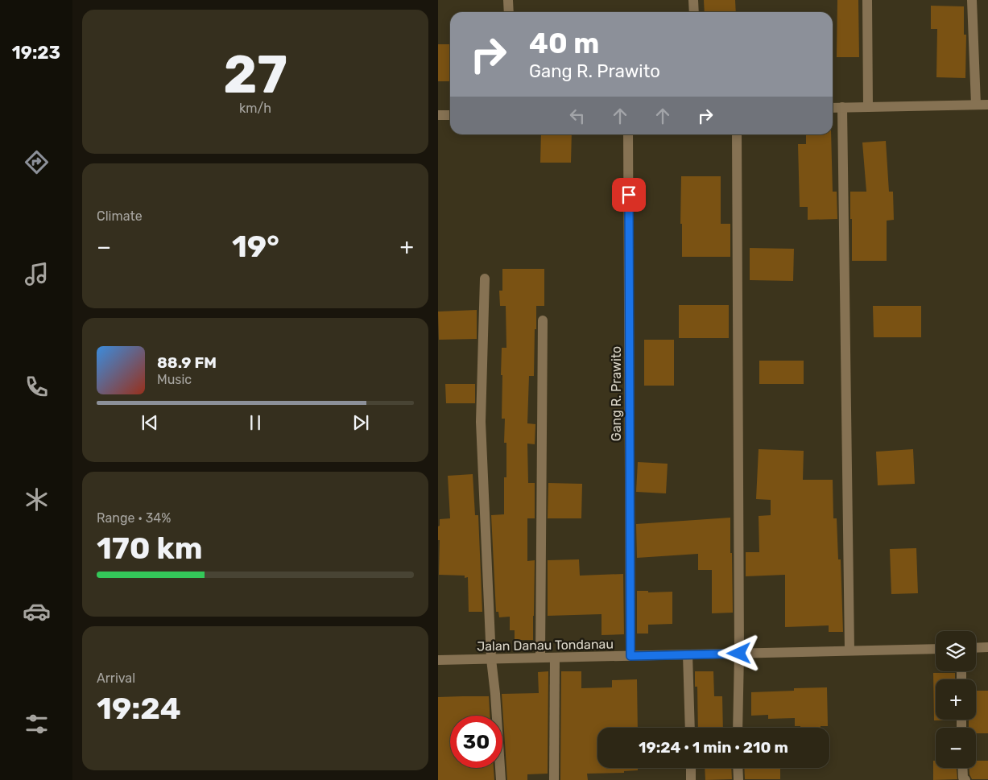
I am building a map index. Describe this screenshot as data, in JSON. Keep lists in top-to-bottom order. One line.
{"streets":{"street":["Gang R. Prawito","Jalan Danau Tondanau"]},"crossings":[["Gang R. Prawito","Jalan Danau Tondanau"]],"page":{"tabs":"19:23","tile":[["27","km/h"],"Climate",["Range · 34%","170 km"],["Arrival","19:24"]],"turn":["40 m","Gang R. Prawito"],"heat":["−","19°","+"],"song":["88.9 FM","Music"],"map_buttons":["+","−"],"limit":"30","trip":"19:24 · 1 min · 210 m"}}
